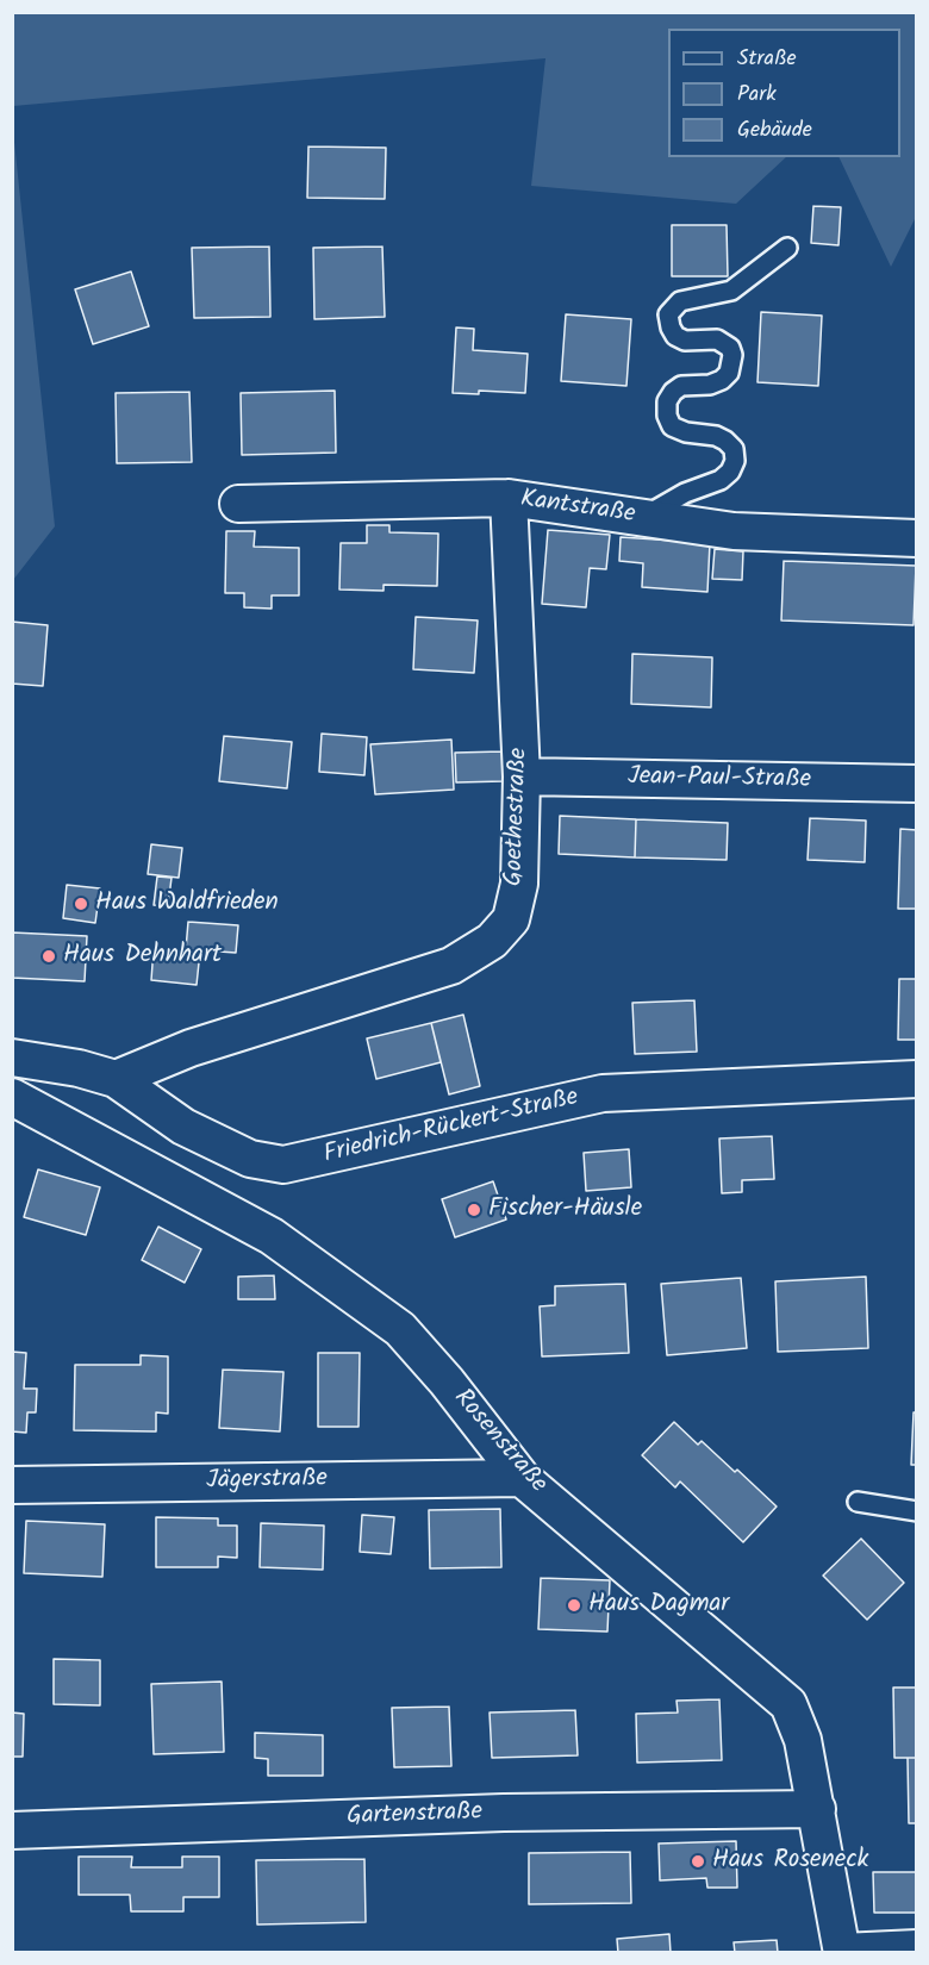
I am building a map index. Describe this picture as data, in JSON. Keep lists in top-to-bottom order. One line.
{"streets":{"street":["Kantstraße","Jean-Paul-Straße","Goethestraße","Friedrich-Rückert-Straße","Rosenstraße","Jägerstraße","Gartenstraße"]},"crossings":[["Kantstraße","Goethestraße"],["Jean-Paul-Straße","Goethestraße"],["Goethestraße","Friedrich-Rückert-Straße"],["Rosenstraße","Jägerstraße"],["Rosenstraße","Gartenstraße"]],"places":["Haus Waldfrieden","Haus Dehnhart","Fischer-Häusle","Haus Dagmar","Haus Roseneck"],"legend":["Straße","Park","Gebäude"]}
